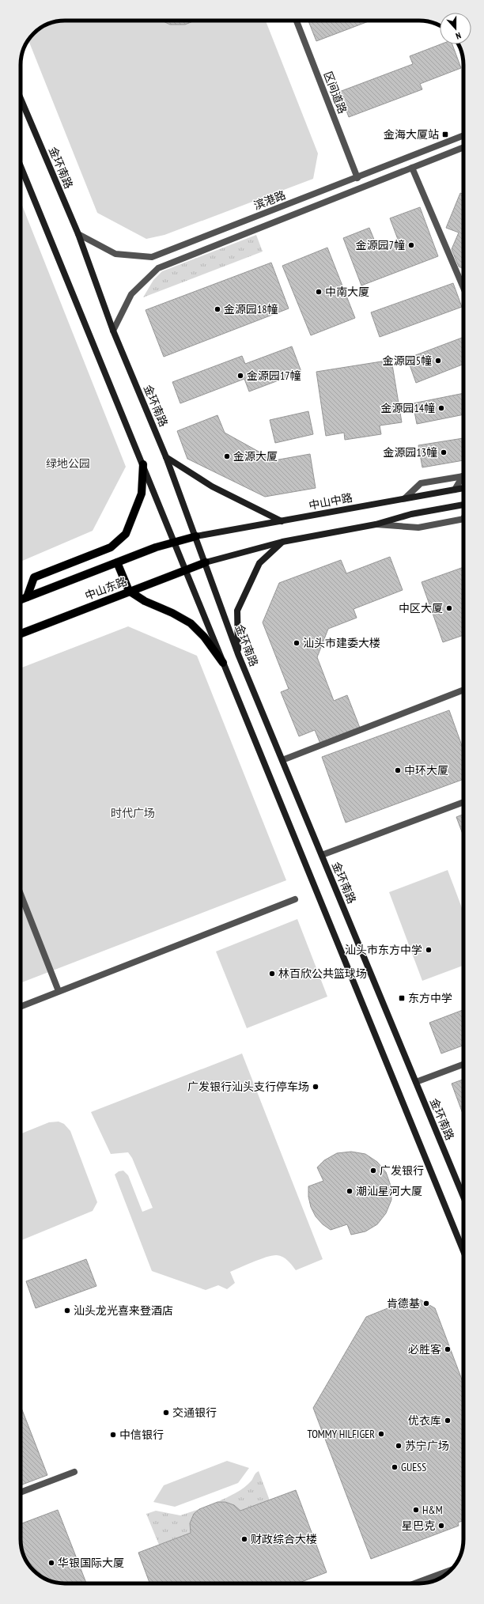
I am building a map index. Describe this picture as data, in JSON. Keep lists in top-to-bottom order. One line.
{"streets":{"main road":["金环南路","中山中路","中山东路"],"street":["区间道路","滨港路"]},"crossings":[["区间道路","滨港路"],["金环南路","滨港路"],["金环南路","中山中路"],["金环南路","中山东路"],["中山中路","中山东路"]],"parks":["绿地公园","时代广场"],"places":{"transit":["金海大厦站","东方中学"],"other":["金源园7幢","中南大厦","金源园18幢","金源园5幢","金源园17幢","金源园14幢","金源园13幢","金源大厦","中区大厦","汕头市建委大楼","中环大厦","汕头市东方中学","林百欣公共篮球场","广发银行汕头支行停车场","广发银行","潮汕星河大厦","肯德基","汕头龙光喜来登酒店","必胜客","交通银行","优衣库","TOMMY HILFIGER","中信银行","苏宁广场","GUESS","H&M","星巴克","财政综合大楼","华银国际大厦"]},"north":"bottom"}
